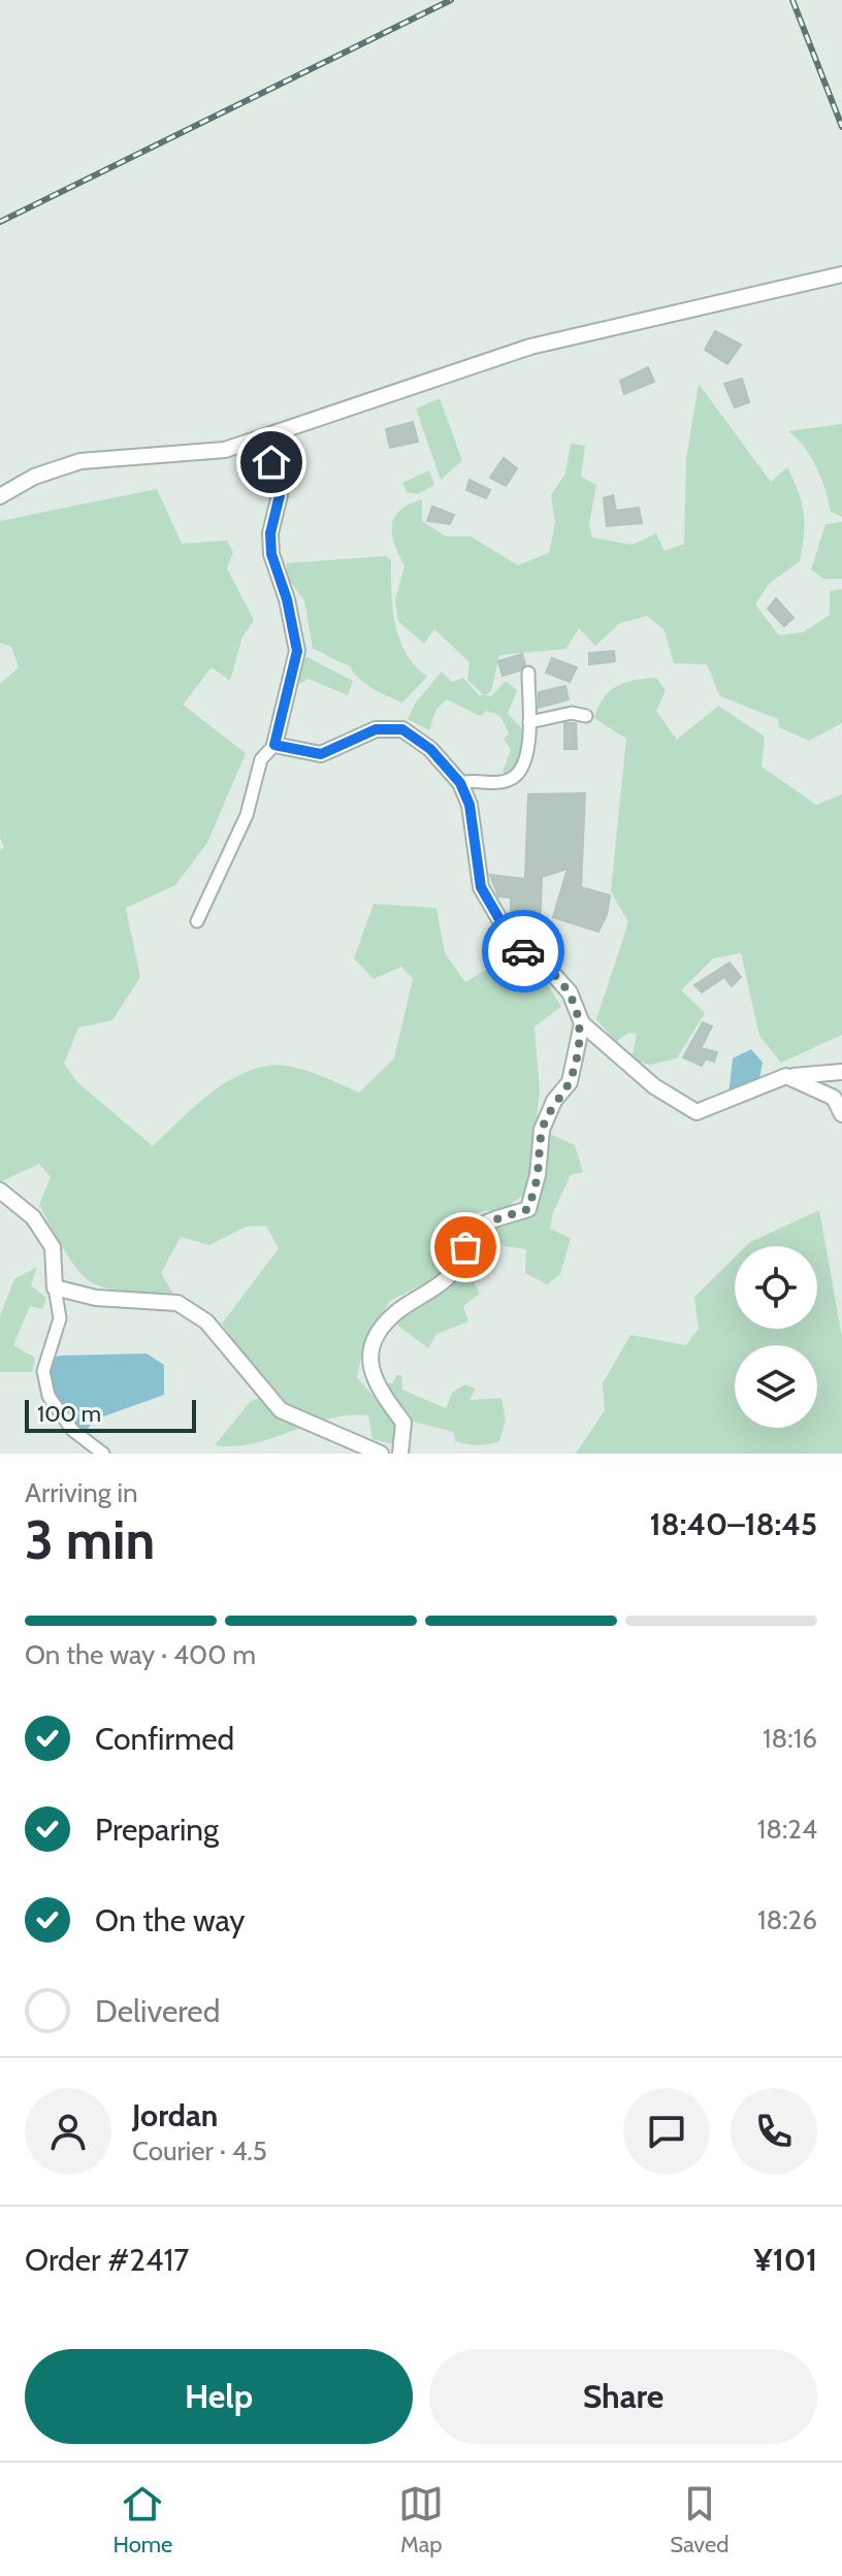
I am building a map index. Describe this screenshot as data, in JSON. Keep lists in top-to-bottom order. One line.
{"scale_bar":"100 m","page":{"scale":"100 m","heading":["3 min","Arriving in","18:40–18:45"],"panel":["Jordan","Courier · 4.5","Order #2417","¥101"],"bar":"On the way · 400 m","list":[["Confirmed","18:16"],["Preparing","18:24"],["On the way","18:26"],"Delivered"],"buttons":["Help","Share"],"tabs":["Home","Map","Saved"]}}
